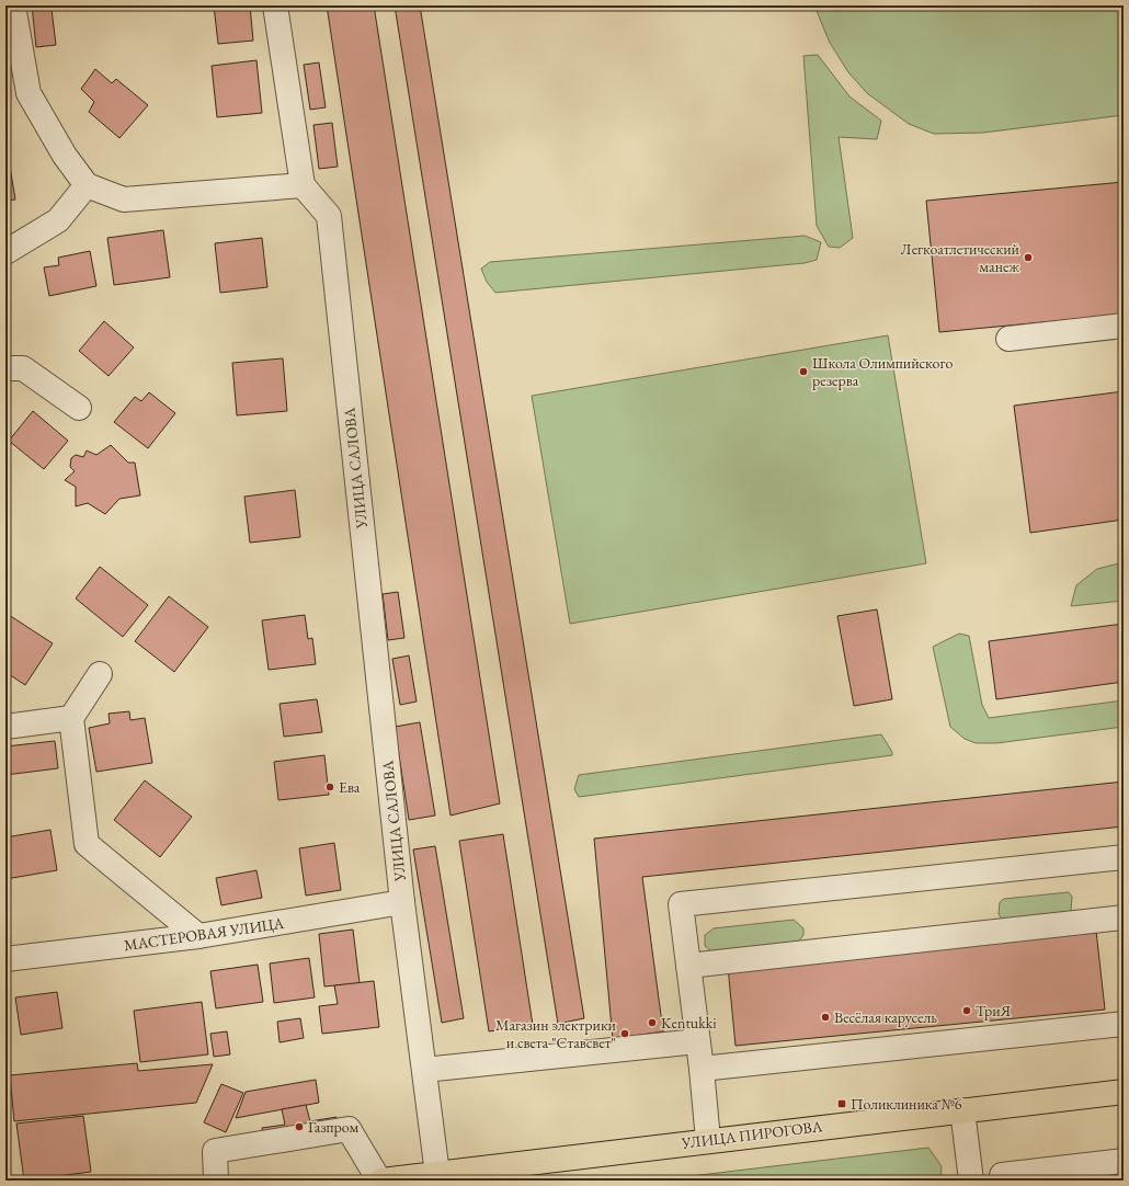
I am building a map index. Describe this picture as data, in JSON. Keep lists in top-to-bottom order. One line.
{"streets":{"main road":["УЛИЦА ПИРОГОВА"],"street":["УЛИЦА САЛОВА","МАСТЕРОВАЯ УЛИЦА"]},"crossings":[["УЛИЦА САЛОВА","МАСТЕРОВАЯ УЛИЦА"],["УЛИЦА САЛОВА","УЛИЦА ПИРОГОВА"]],"places":{"other":["Легкоатлетический манеж","Школа Олимпийского резерва","Ева","ТриЯ","Весёлая карусель","Kentukki","Магазин электрики и света \"Ставсвет\"","Газпром"],"transit":["Поликлиника №6"]}}
